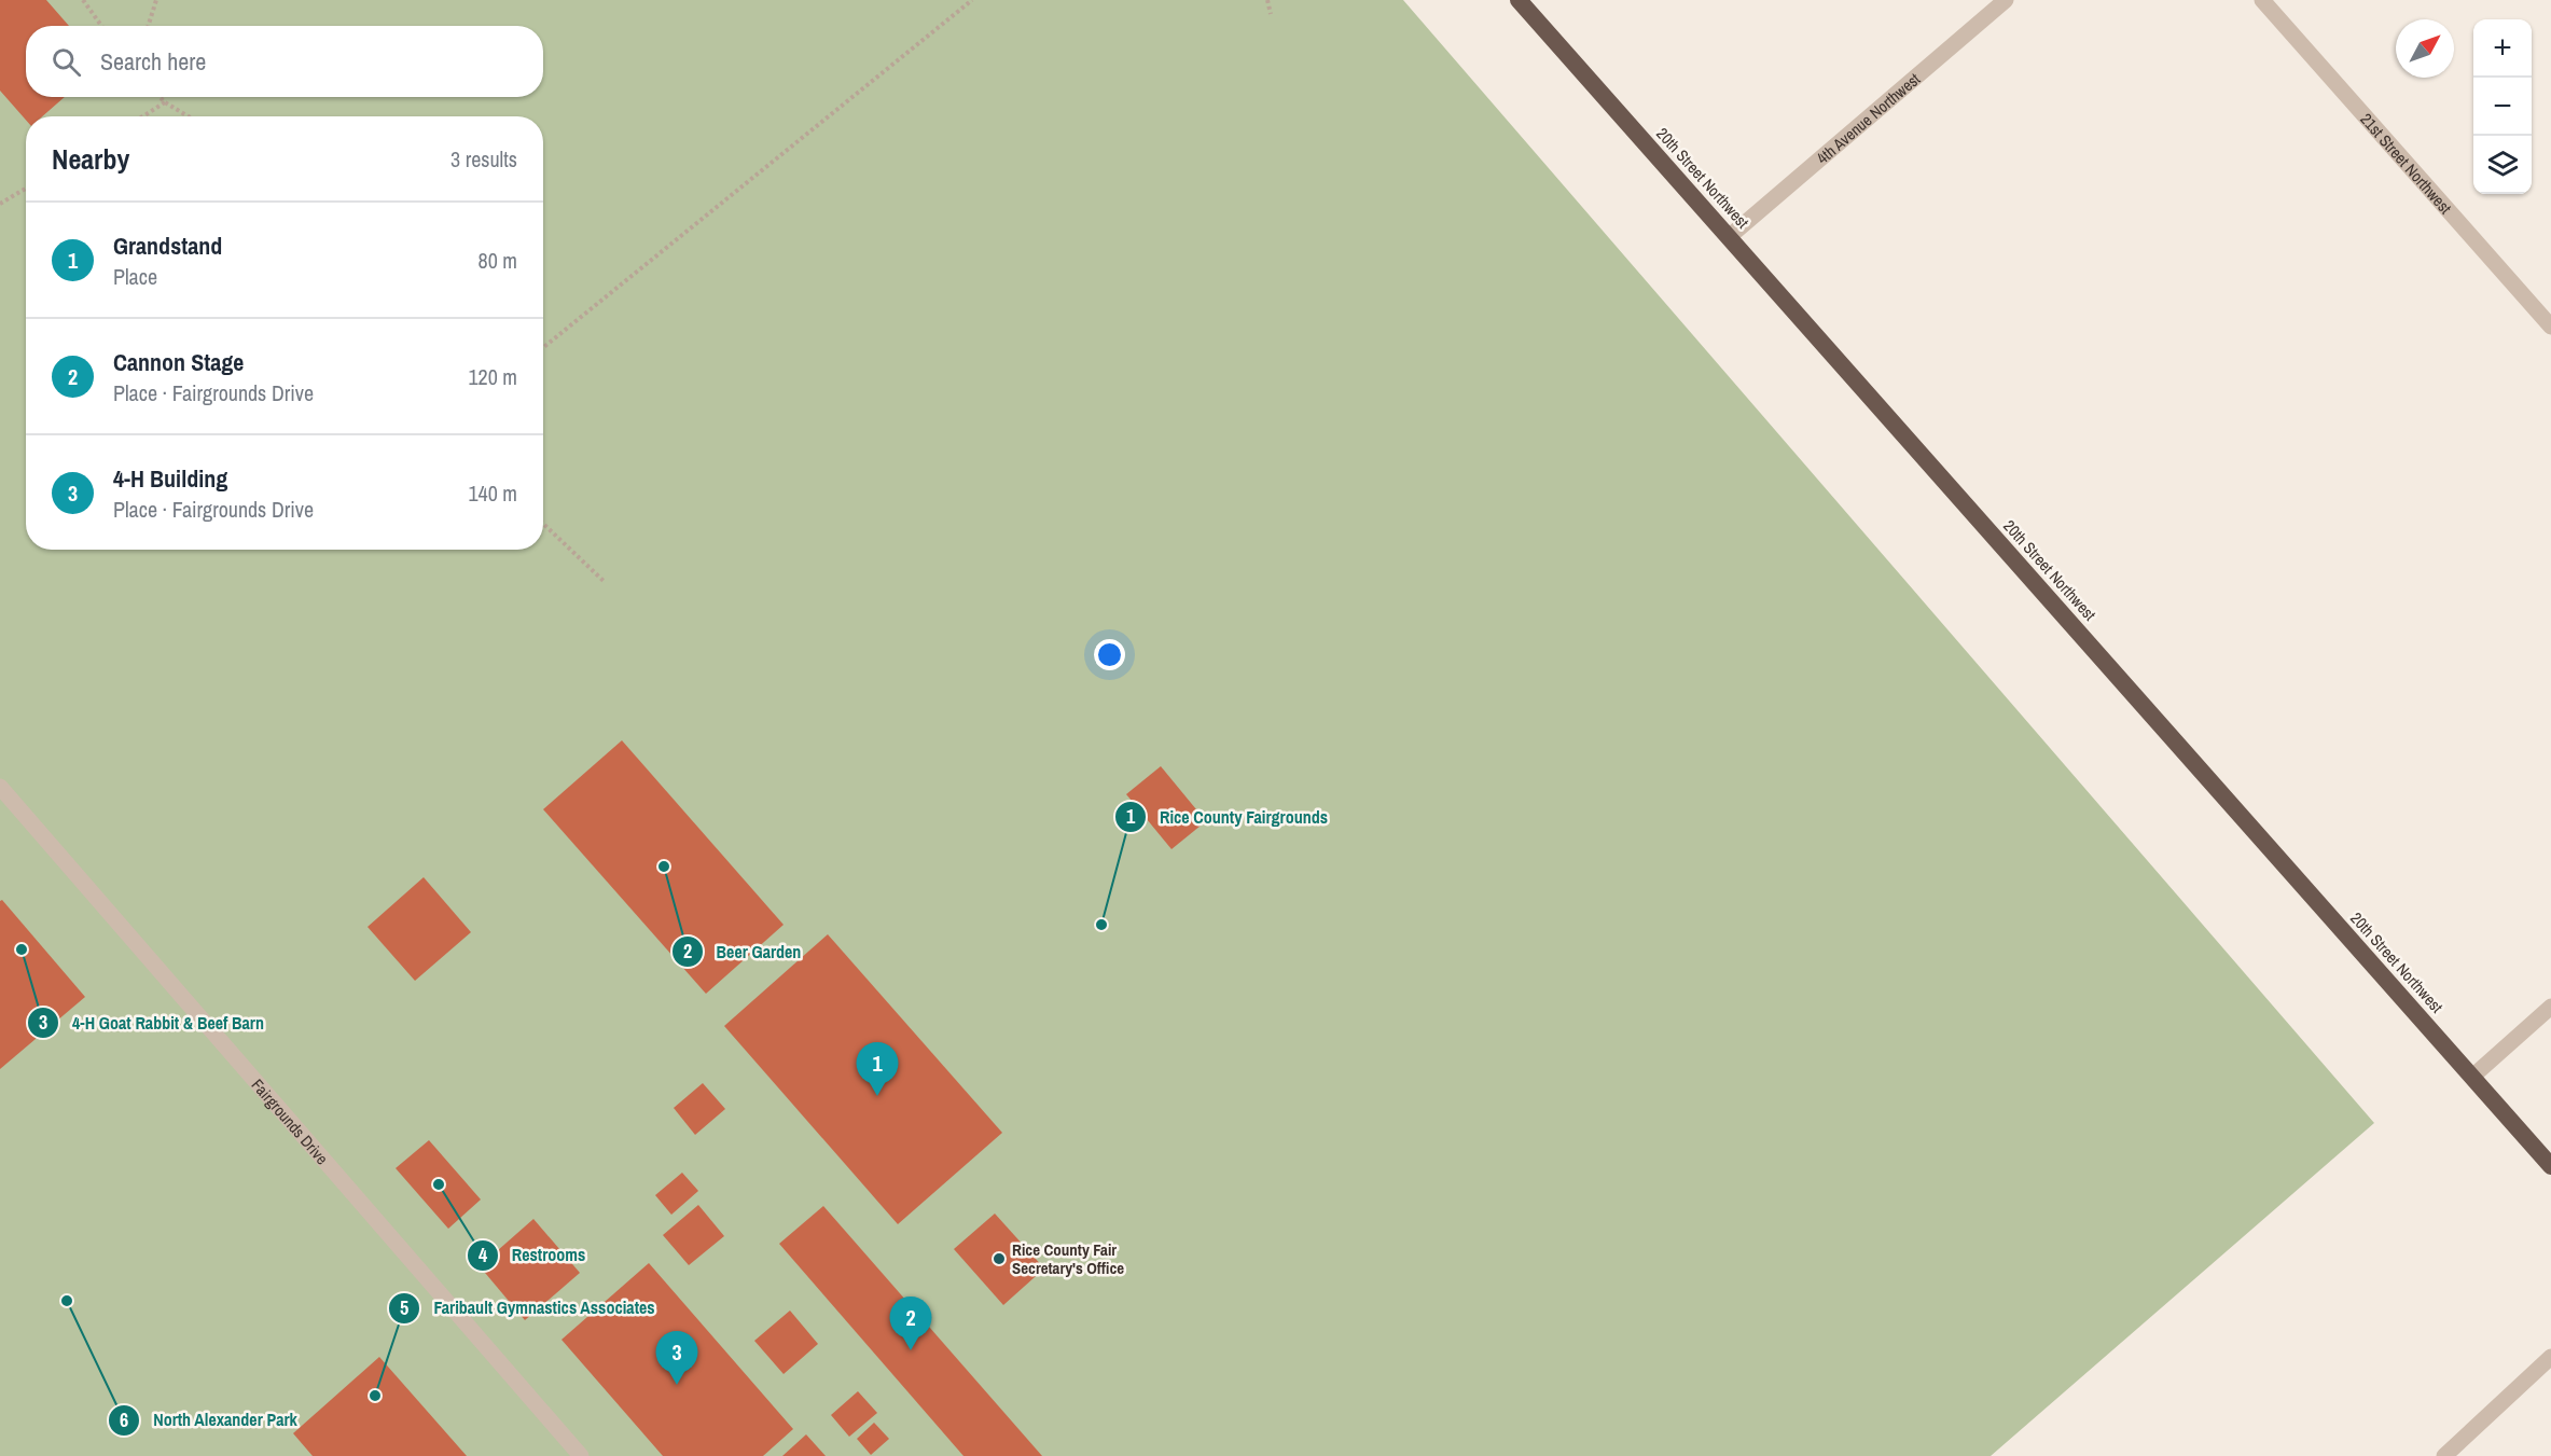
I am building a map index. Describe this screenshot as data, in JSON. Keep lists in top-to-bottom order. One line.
{"streets":{"highway":["20th Street Northwest"],"street":["4th Avenue Northwest","21st Street Northwest","Fairgrounds Drive"]},"crossings":[["4th Avenue Northwest","20th Street Northwest"]],"places":["Beer Garden","Rice County Fairgrounds","4-H Goat Rabbit & Beef Barn","Restrooms","Rice County Fair Secretary's Office","North Alexander Park","Faribault Gymnastics Associates"],"north":"top right","page":{"map_buttons":["+","−"],"search":"Search here","heading":["Nearby","3 results"],"list":[{"mark":"1","name":"Grandstand","note":"Place","value":"80 m"},{"mark":"2","name":"Cannon Stage","note":"Place · Fairgrounds Drive","value":"120 m"},{"mark":"3","name":"4-H Building","note":"Place · Fairgrounds Drive","value":"140 m"}],"pins":["1","2","3"]}}
